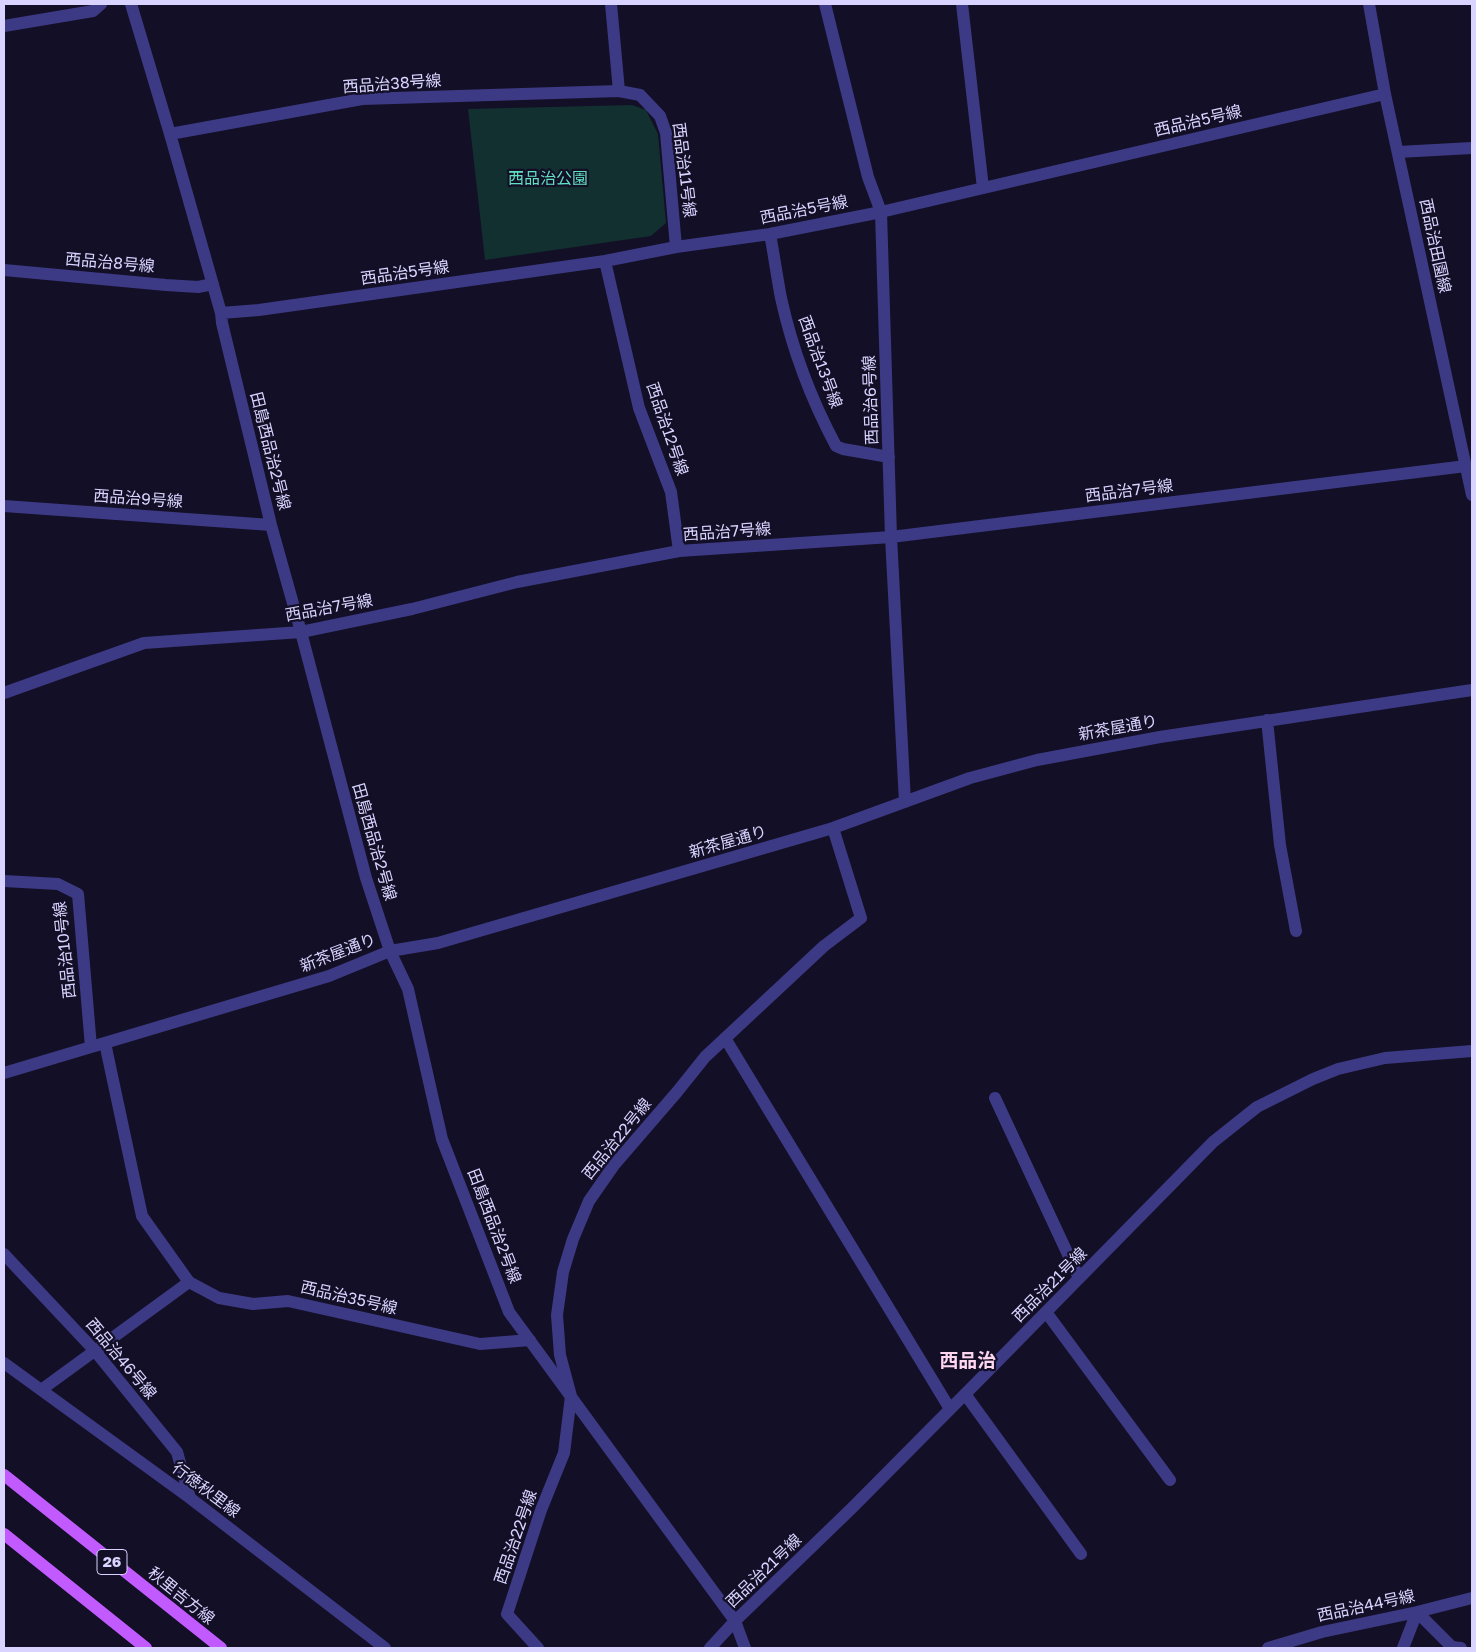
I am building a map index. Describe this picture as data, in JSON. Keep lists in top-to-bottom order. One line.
{"streets":{"main road":["26","秋里吉方線"],"street":["西品治38号線","西品治5号線","西品治11号線","西品治田園線","西品治8号線","西品治13号線","西品治6号線","西品治12号線","田島西品治2号線","西品治7号線","西品治9号線","新茶屋通り","西品治10号線","西品治22号線","西品治21号線","西品治35号線","西品治46号線","行徳秋里線","西品治44号線"]},"crossings":[["西品治38号線","西品治11号線"],["西品治38号線","田島西品治2号線"],["西品治5号線","西品治11号線"],["西品治5号線","西品治田園線"],["西品治5号線","西品治13号線"],["西品治5号線","西品治6号線"],["西品治5号線","西品治12号線"],["西品治5号線","田島西品治2号線"],["西品治田園線","西品治7号線"],["西品治8号線","田島西品治2号線"],["西品治13号線","西品治6号線"],["西品治6号線","西品治7号線"],["西品治6号線","新茶屋通り"],["西品治12号線","西品治7号線"],["田島西品治2号線","西品治7号線"],["田島西品治2号線","西品治9号線"],["田島西品治2号線","新茶屋通り"],["田島西品治2号線","西品治22号線"],["田島西品治2号線","西品治21号線"],["田島西品治2号線","西品治35号線"],["新茶屋通り","西品治10号線"],["新茶屋通り","西品治22号線"],["西品治46号線","行徳秋里線"]],"districts":["西品治"],"parks":["西品治公園"]}
